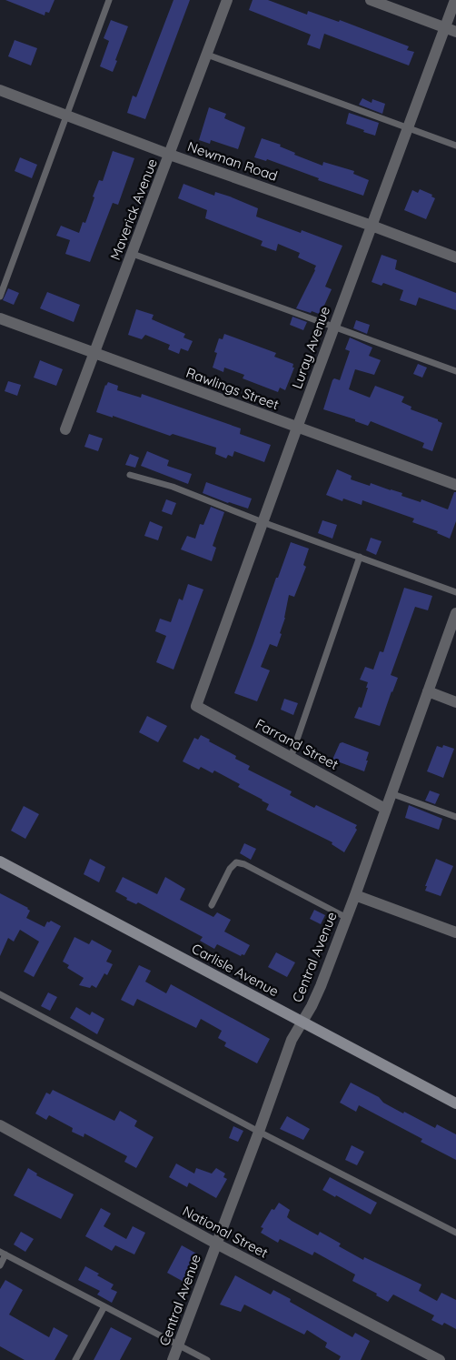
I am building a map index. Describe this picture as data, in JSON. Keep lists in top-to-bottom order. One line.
{"streets":{"street":["Newman Road","Maverick Avenue","Luray Avenue","Rawlings Street","Farrand Street","Central Avenue","Carlisle Avenue","National Street"]},"crossings":[["Newman Road","Maverick Avenue"],["Newman Road","Luray Avenue"],["Maverick Avenue","Rawlings Street"],["Luray Avenue","Rawlings Street"],["Luray Avenue","Farrand Street"],["Farrand Street","Central Avenue"],["Central Avenue","Carlisle Avenue"],["Central Avenue","National Street"]]}
